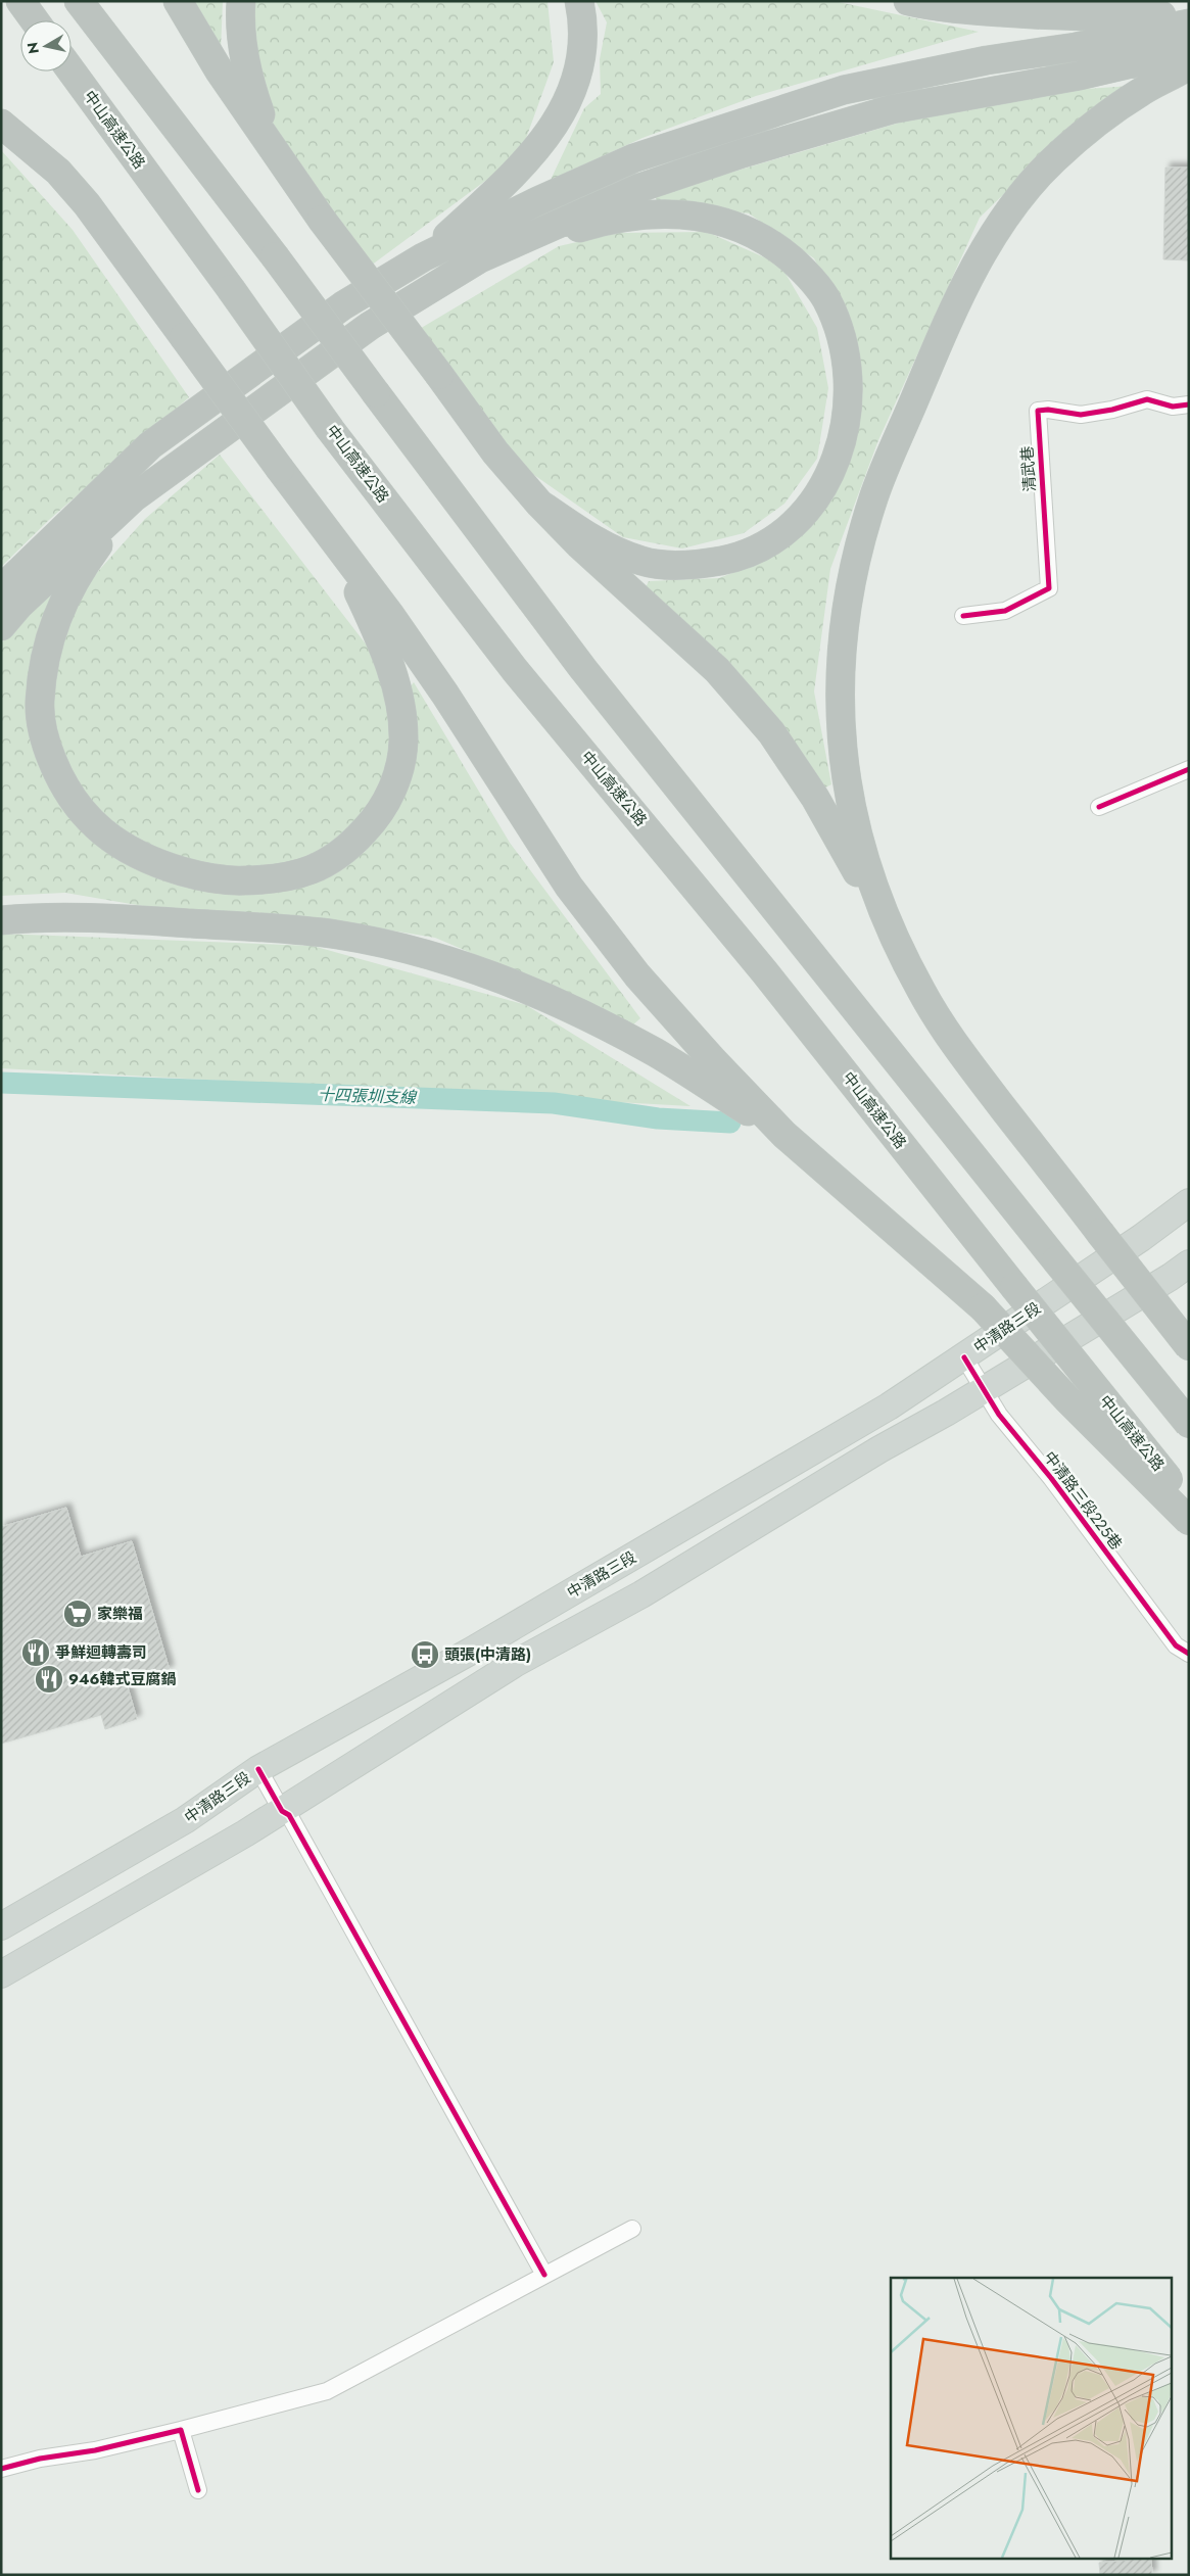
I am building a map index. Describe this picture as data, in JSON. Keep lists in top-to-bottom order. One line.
{"streets":{"highway":["中山高速公路"],"main road":["中清路三段"],"street":["清武巷","中清路三段225巷"]},"crossings":[["中清路三段","中清路三段225巷"]],"water":["十四張圳支線"],"places":{"supermarket":["家樂福"],"restaurant":["爭鮮迴轉壽司","946韓式豆腐鍋"],"bus stop":["頭張(中清路)"]},"north":"left"}
